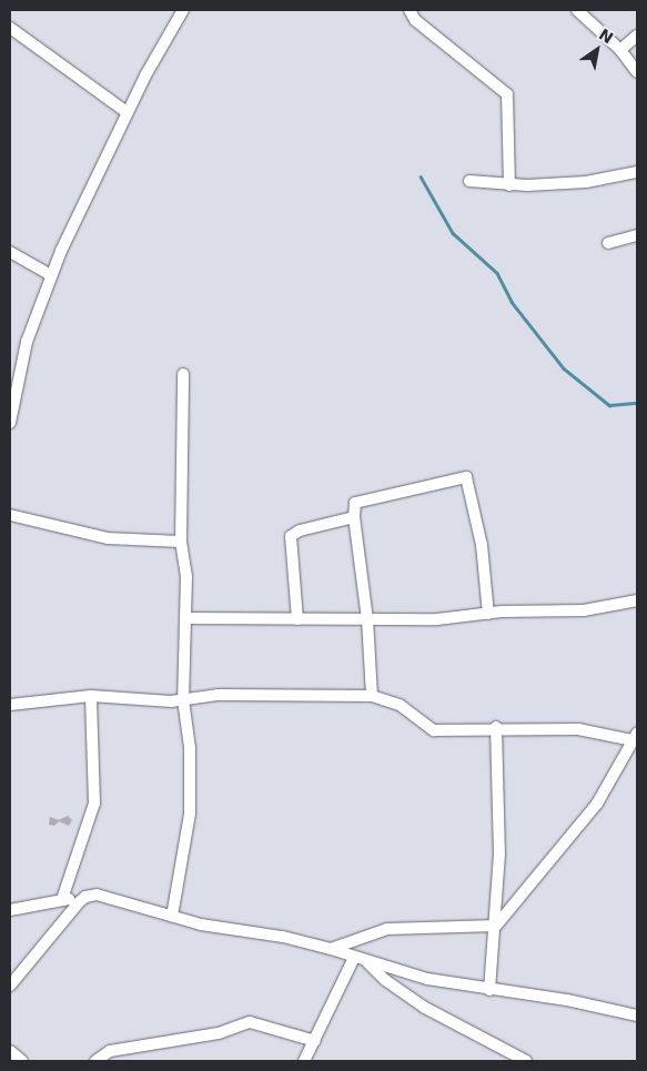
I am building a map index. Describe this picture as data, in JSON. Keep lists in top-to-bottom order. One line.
{"north":"top right"}
